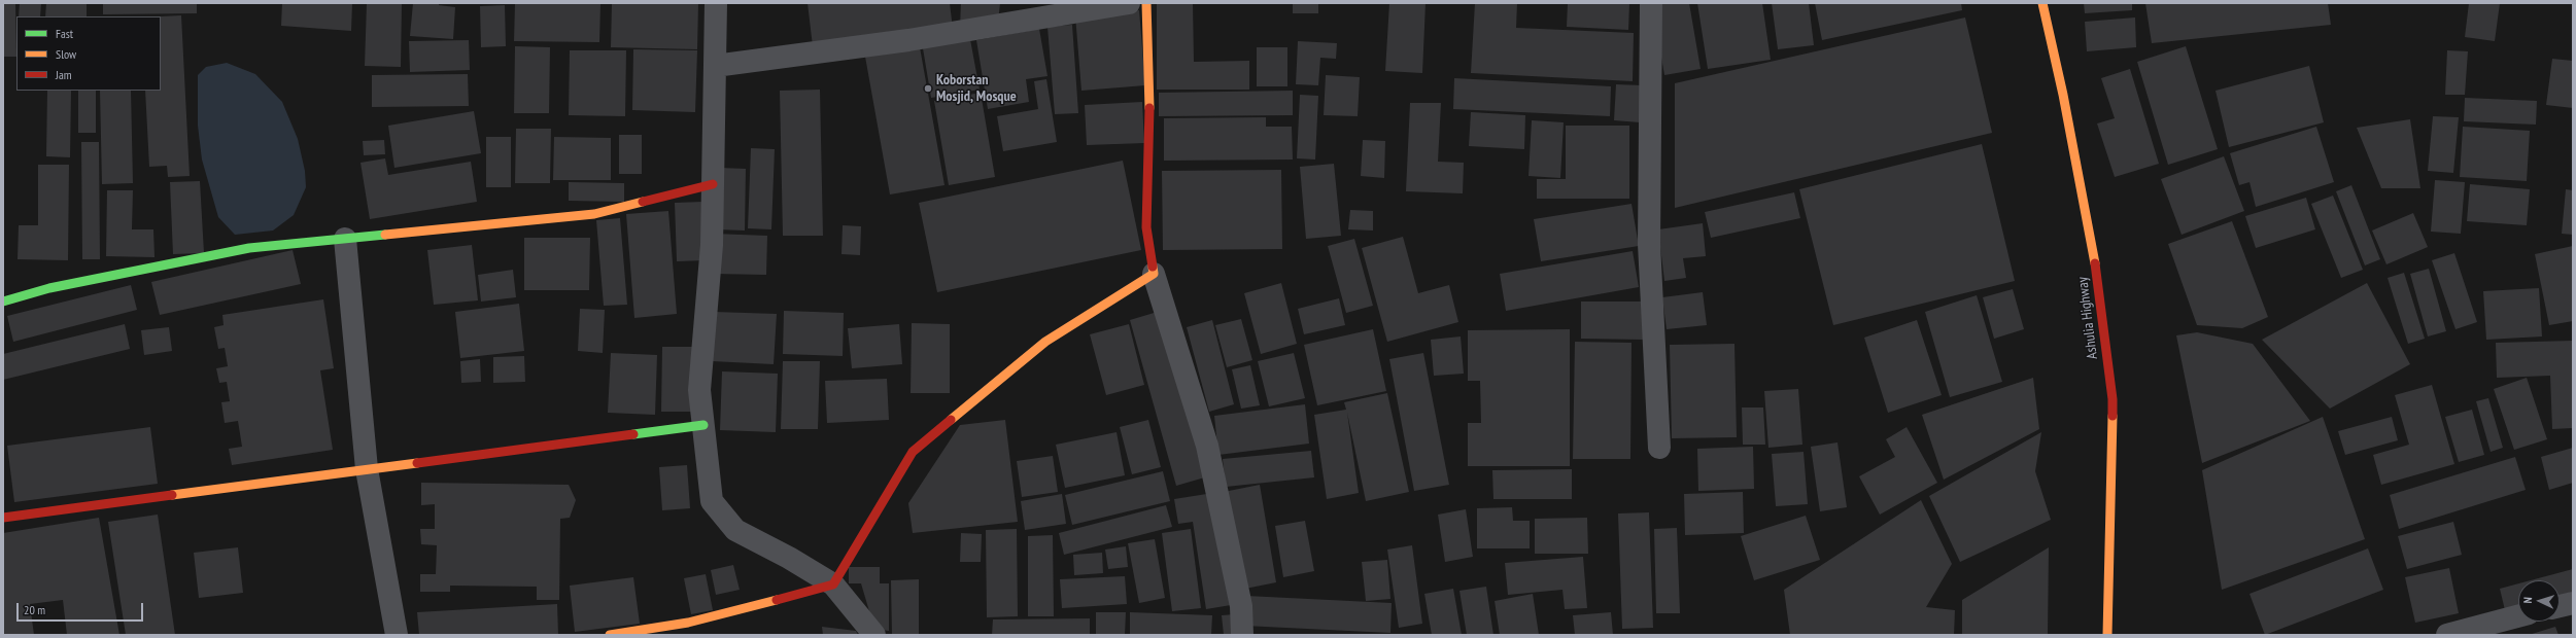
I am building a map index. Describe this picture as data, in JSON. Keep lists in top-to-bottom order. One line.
{"streets":{"main road":["Ashulia Highway"]},"places":["Koborstan Mosjid, Mosque"],"legend":["Fast","Slow","Jam"],"scale_bar":"20 m","north":"left"}
